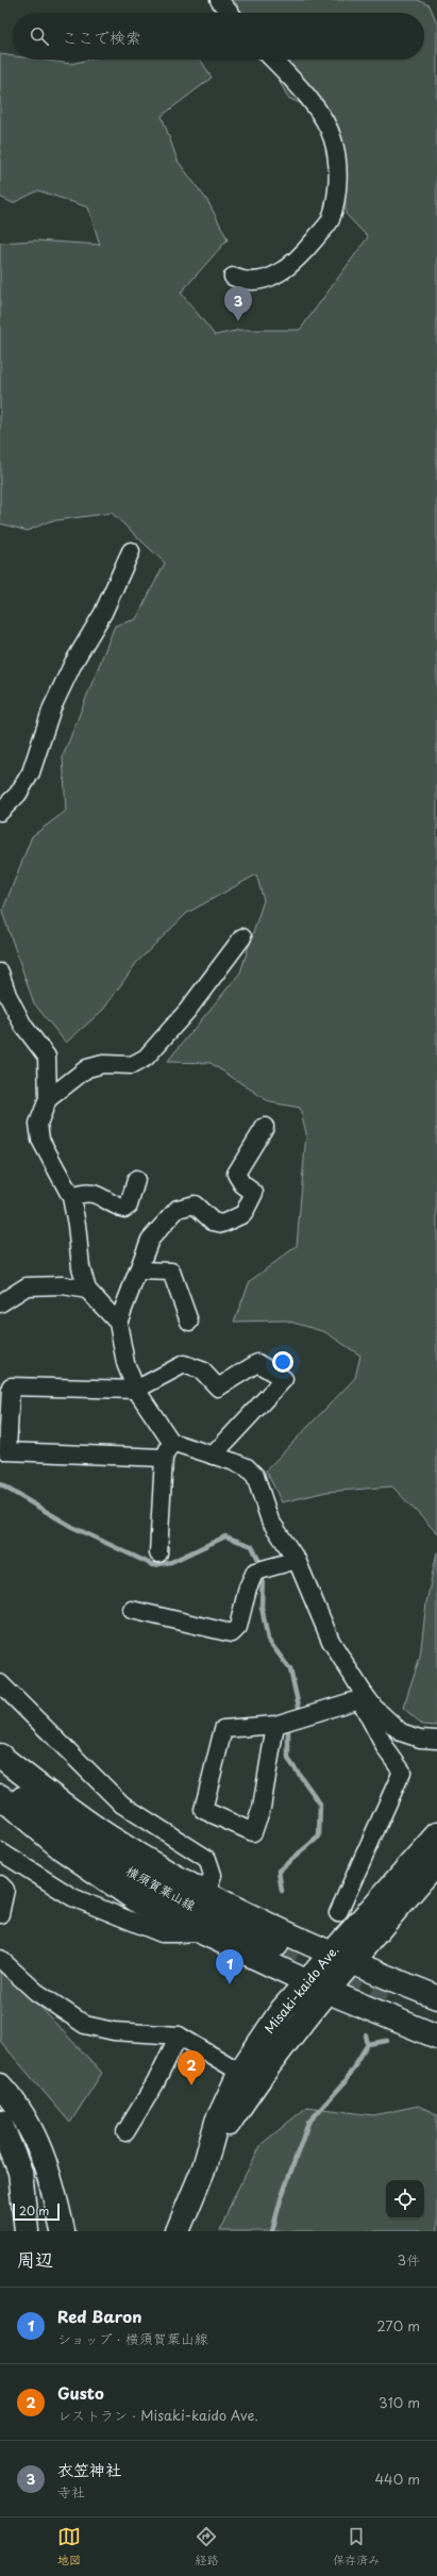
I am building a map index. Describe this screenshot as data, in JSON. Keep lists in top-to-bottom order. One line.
{"streets":{"main road":["横須賀葉山線","Misaki-kaido Ave."]},"scale_bar":"20 m","page":{"search":"ここで検索","pins":["3","1","2"],"scale":"20 m","heading":["周辺","3件"],"list":[{"mark":"1","name":"Red Baron","note":"ショップ · 横須賀葉山線","value":"270 m"},{"mark":"2","name":"Gusto","note":"レストラン · Misaki-kaido Ave.","value":"310 m"},{"mark":"3","name":"衣笠神社","note":"寺社","value":"440 m"}],"nav":["地図","経路","保存済み"]}}
